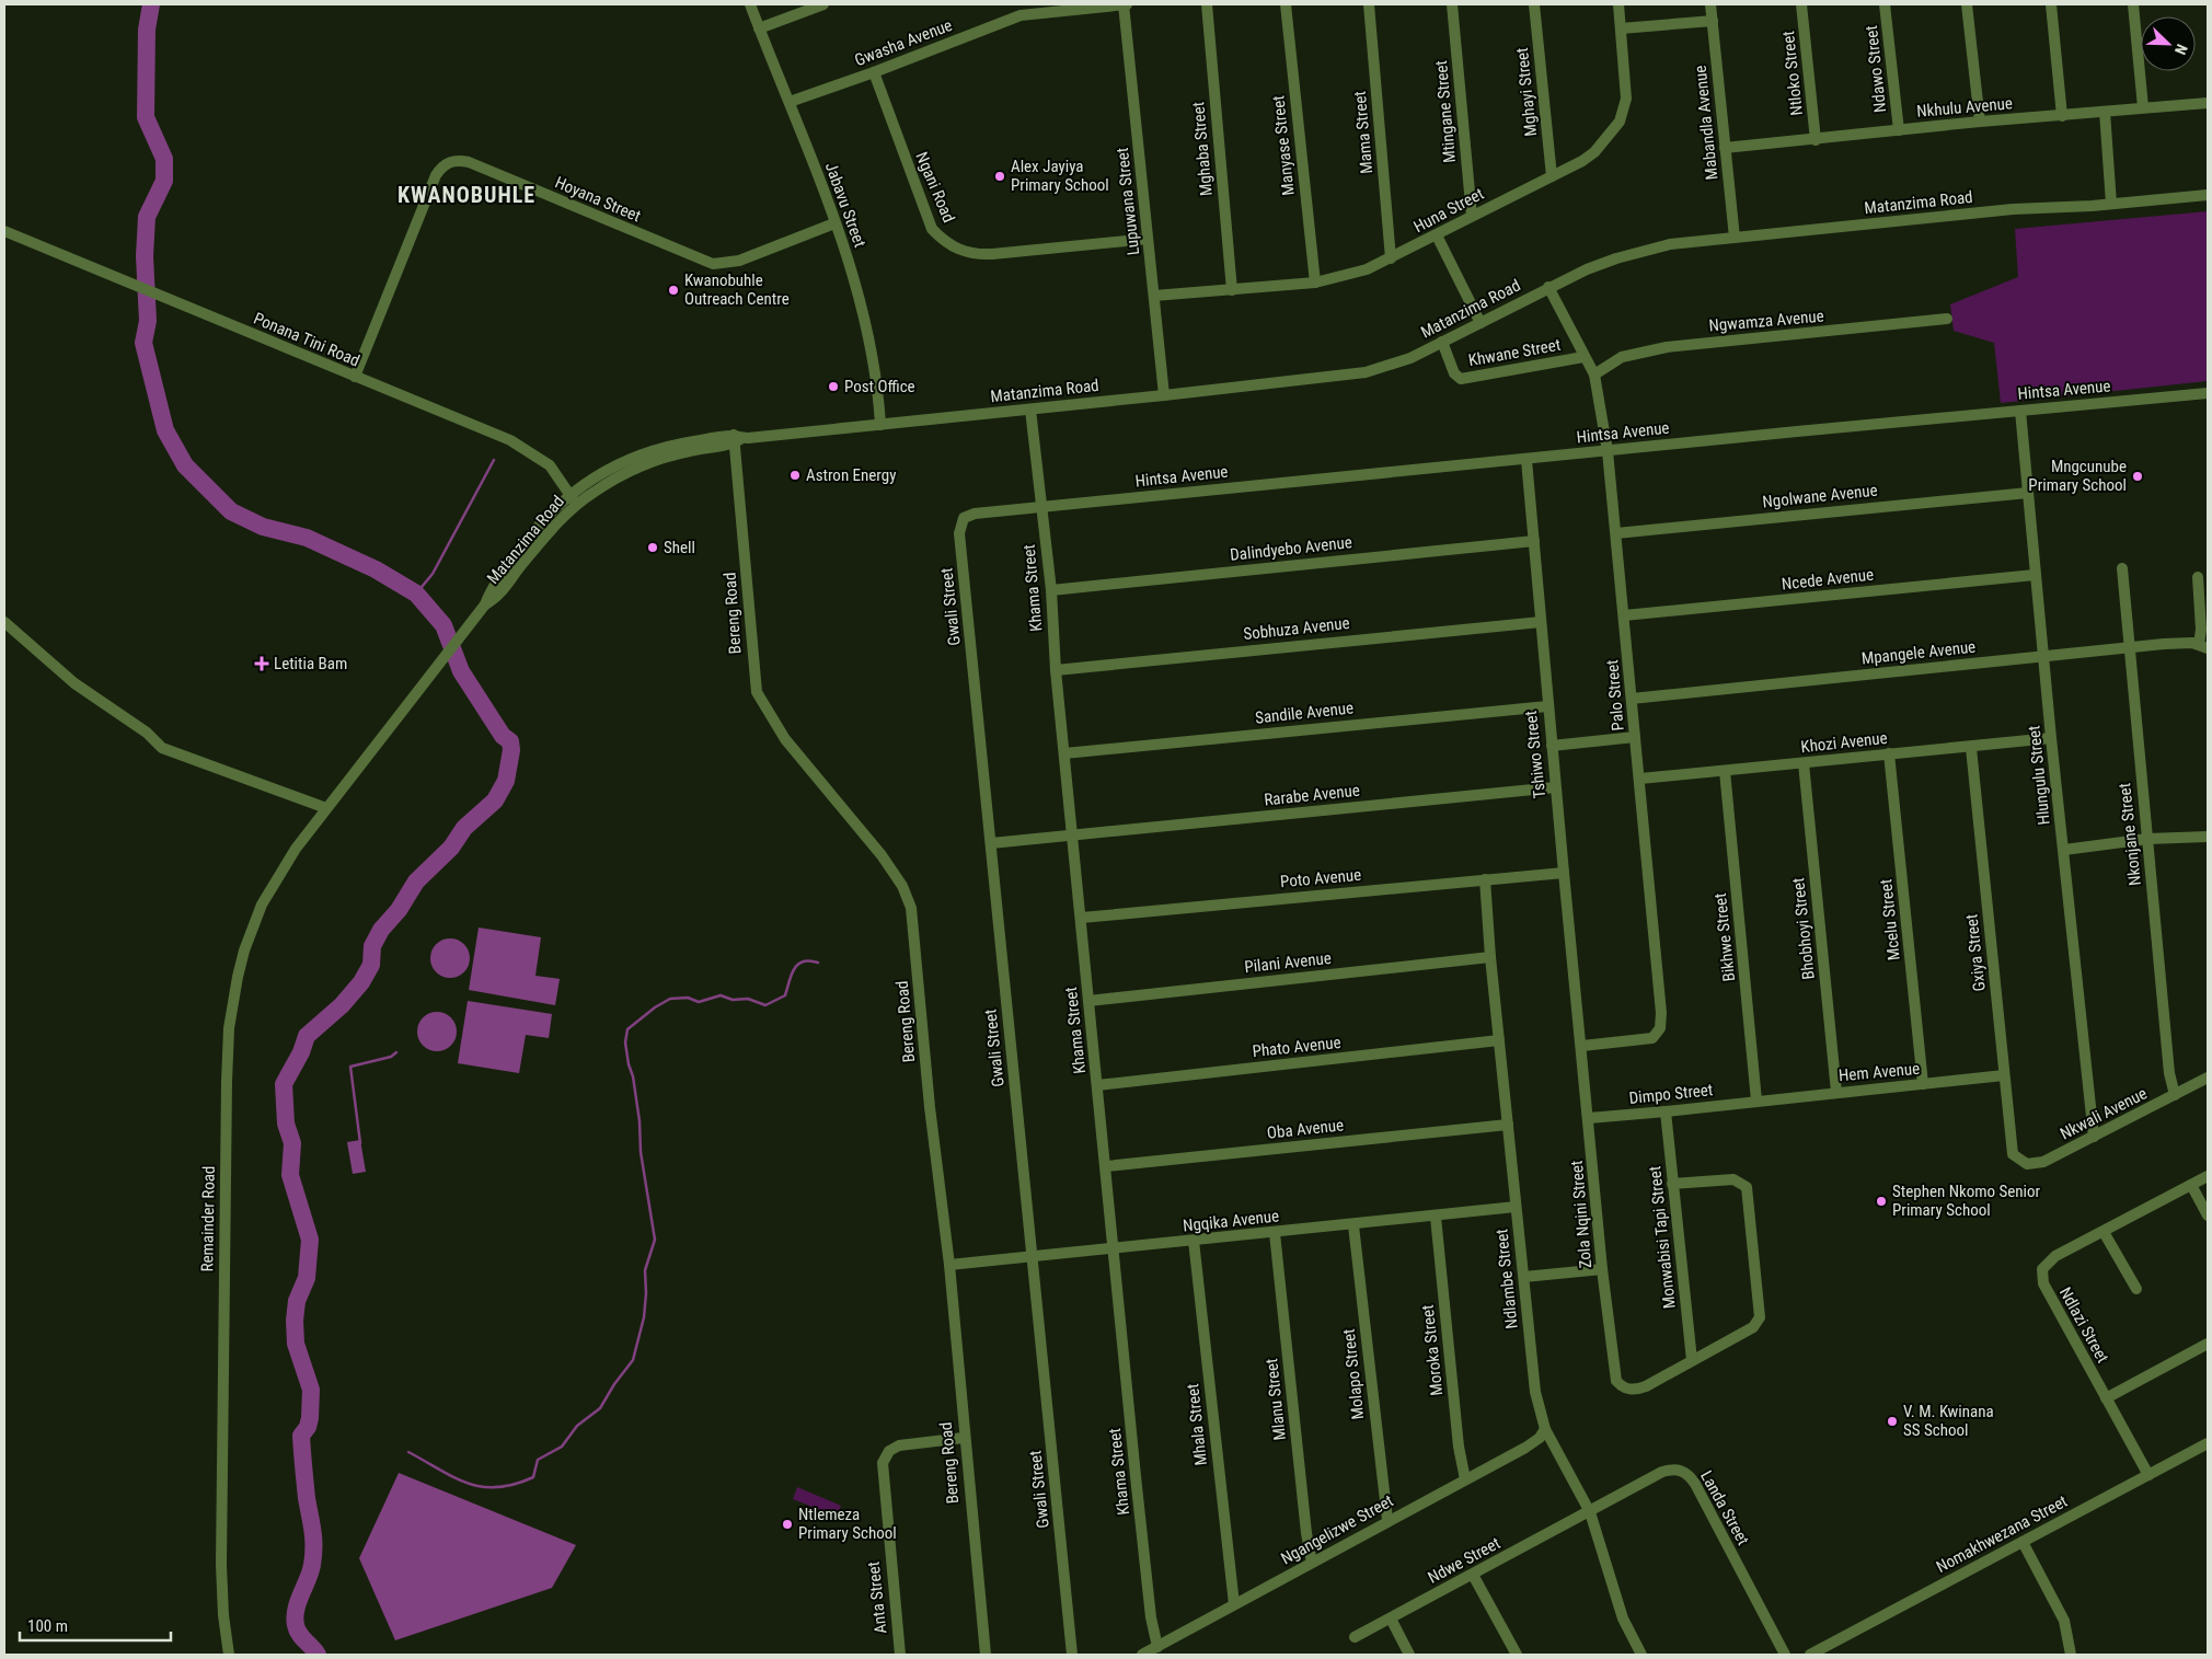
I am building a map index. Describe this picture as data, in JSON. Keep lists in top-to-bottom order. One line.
{"streets":{"street":["Gwasha Avenue","Ndawo Street","Ntloko Street","Mghayi Street","Nkhulu Avenue","Mtingane Street","Mabandla Avenue","Mama Street","Manyase Street","Mghaba Street","Ngani Road","Hoyana Street","Lupuwana Street","Matanzima Road","Jabavu Street","Huna Street","Ngwamza Avenue","Ponana Tini Road","Khwane Street","Hintsa Avenue","Ngolwane Avenue","Dalindyebo Avenue","Ncede Avenue","Khama Street","Gwali Street","Bereng Road","Sobhuza Avenue","Mpangele Avenue","Palo Street","Sandile Avenue","Khozi Avenue","Tshiwo Street","Hlungulu Street","Rarabe Avenue","Nkonjane Street","Poto Avenue","Mcelu Street","Bhobhoyi Street","Bikhwe Street","Gxiya Street","Pilani Avenue","Phato Avenue","Hem Avenue","Dimpo Street","Nkwali Avenue","Oba Avenue","Zola Nqini Street","Remainder Road","Ngqika Avenue","Monwabisi Tapi Street","Ndlambe Street","Ndlazi Street","Moroka Street","Molapo Street","Mlanu Street","Mhala Street","Landa Street","Ngangelizwe Street","Nomakhwezana Street","Ndwe Street","Anta Street"]},"crossings":[["Gwasha Avenue","Ngani Road"],["Gwasha Avenue","Lupuwana Street"],["Gwasha Avenue","Jabavu Street"],["Ndawo Street","Nkhulu Avenue"],["Ntloko Street","Nkhulu Avenue"],["Mghayi Street","Huna Street"],["Nkhulu Avenue","Mabandla Avenue"],["Mtingane Street","Huna Street"],["Mabandla Avenue","Matanzima Road"],["Mama Street","Huna Street"],["Manyase Street","Huna Street"],["Mghaba Street","Huna Street"],["Ngani Road","Lupuwana Street"],["Hoyana Street","Jabavu Street"],["Hoyana Street","Ponana Tini Road"],["Lupuwana Street","Matanzima Road"],["Lupuwana Street","Huna Street"],["Matanzima Road","Jabavu Street"],["Matanzima Road","Ponana Tini Road"],["Matanzima Road","Khwane Street"],["Matanzima Road","Khama Street"],["Matanzima Road","Bereng Road"],["Matanzima Road","Palo Street"],["Matanzima Road","Remainder Road"],["Ngwamza Avenue","Palo Street"],["Khwane Street","Palo Street"],["Hintsa Avenue","Khama Street"],["Hintsa Avenue","Gwali Street"],["Hintsa Avenue","Palo Street"],["Hintsa Avenue","Tshiwo Street"],["Hintsa Avenue","Hlungulu Street"],["Ngolwane Avenue","Palo Street"],["Ngolwane Avenue","Hlungulu Street"],["Dalindyebo Avenue","Khama Street"],["Dalindyebo Avenue","Tshiwo Street"],["Ncede Avenue","Palo Street"],["Ncede Avenue","Hlungulu Street"],["Khama Street","Gwali Street"],["Khama Street","Sobhuza Avenue"],["Khama Street","Sandile Avenue"],["Khama Street","Rarabe Avenue"],["Khama Street","Poto Avenue"],["Khama Street","Pilani Avenue"],["Khama Street","Phato Avenue"],["Khama Street","Oba Avenue"],["Khama Street","Ngqika Avenue"],["Khama Street","Ngangelizwe Street"],["Gwali Street","Rarabe Avenue"],["Gwali Street","Ngqika Avenue"],["Bereng Road","Ngqika Avenue"],["Bereng Road","Anta Street"],["Sobhuza Avenue","Tshiwo Street"],["Mpangele Avenue","Palo Street"],["Mpangele Avenue","Hlungulu Street"],["Mpangele Avenue","Nkonjane Street"],["Palo Street","Khozi Avenue"],["Palo Street","Tshiwo Street"],["Palo Street","Zola Nqini Street"],["Sandile Avenue","Tshiwo Street"],["Khozi Avenue","Hlungulu Street"],["Khozi Avenue","Mcelu Street"],["Khozi Avenue","Bhobhoyi Street"],["Khozi Avenue","Bikhwe Street"],["Khozi Avenue","Gxiya Street"],["Tshiwo Street","Rarabe Avenue"],["Tshiwo Street","Poto Avenue"],["Tshiwo Street","Zola Nqini Street"],["Hlungulu Street","Nkwali Avenue"],["Nkonjane Street","Nkwali Avenue"],["Poto Avenue","Ndlambe Street"],["Mcelu Street","Hem Avenue"],["Bhobhoyi Street","Hem Avenue"],["Bikhwe Street","Hem Avenue"],["Bikhwe Street","Dimpo Street"],["Gxiya Street","Hem Avenue"],["Gxiya Street","Nkwali Avenue"],["Pilani Avenue","Ndlambe Street"],["Phato Avenue","Ndlambe Street"],["Hem Avenue","Dimpo Street"],["Dimpo Street","Zola Nqini Street"],["Dimpo Street","Monwabisi Tapi Street"],["Oba Avenue","Ndlambe Street"],["Zola Nqini Street","Monwabisi Tapi Street"],["Ngqika Avenue","Ndlambe Street"],["Ngqika Avenue","Moroka Street"],["Ngqika Avenue","Molapo Street"],["Ngqika Avenue","Mlanu Street"],["Ngqika Avenue","Mhala Street"],["Ndlambe Street","Landa Street"],["Ndlambe Street","Ngangelizwe Street"],["Ndlambe Street","Ndwe Street"],["Ndlazi Street","Nomakhwezana Street"],["Moroka Street","Ngangelizwe Street"],["Molapo Street","Ngangelizwe Street"],["Mlanu Street","Ngangelizwe Street"],["Mhala Street","Ngangelizwe Street"],["Landa Street","Ndwe Street"]],"districts":["KWANOBUHLE"],"places":{"other":["Alex Jayiya Primary School","Kwanobuhle Outreach Centre","Post Office","Astron Energy","Mngcunube Primary School","Shell","Stephen Nkomo Senior Primary School","V. M. Kwinana SS School","Ntlemeza Primary School"],"health":["Letitia Bam"]},"scale_bar":"100 m","north":"bottom right"}
